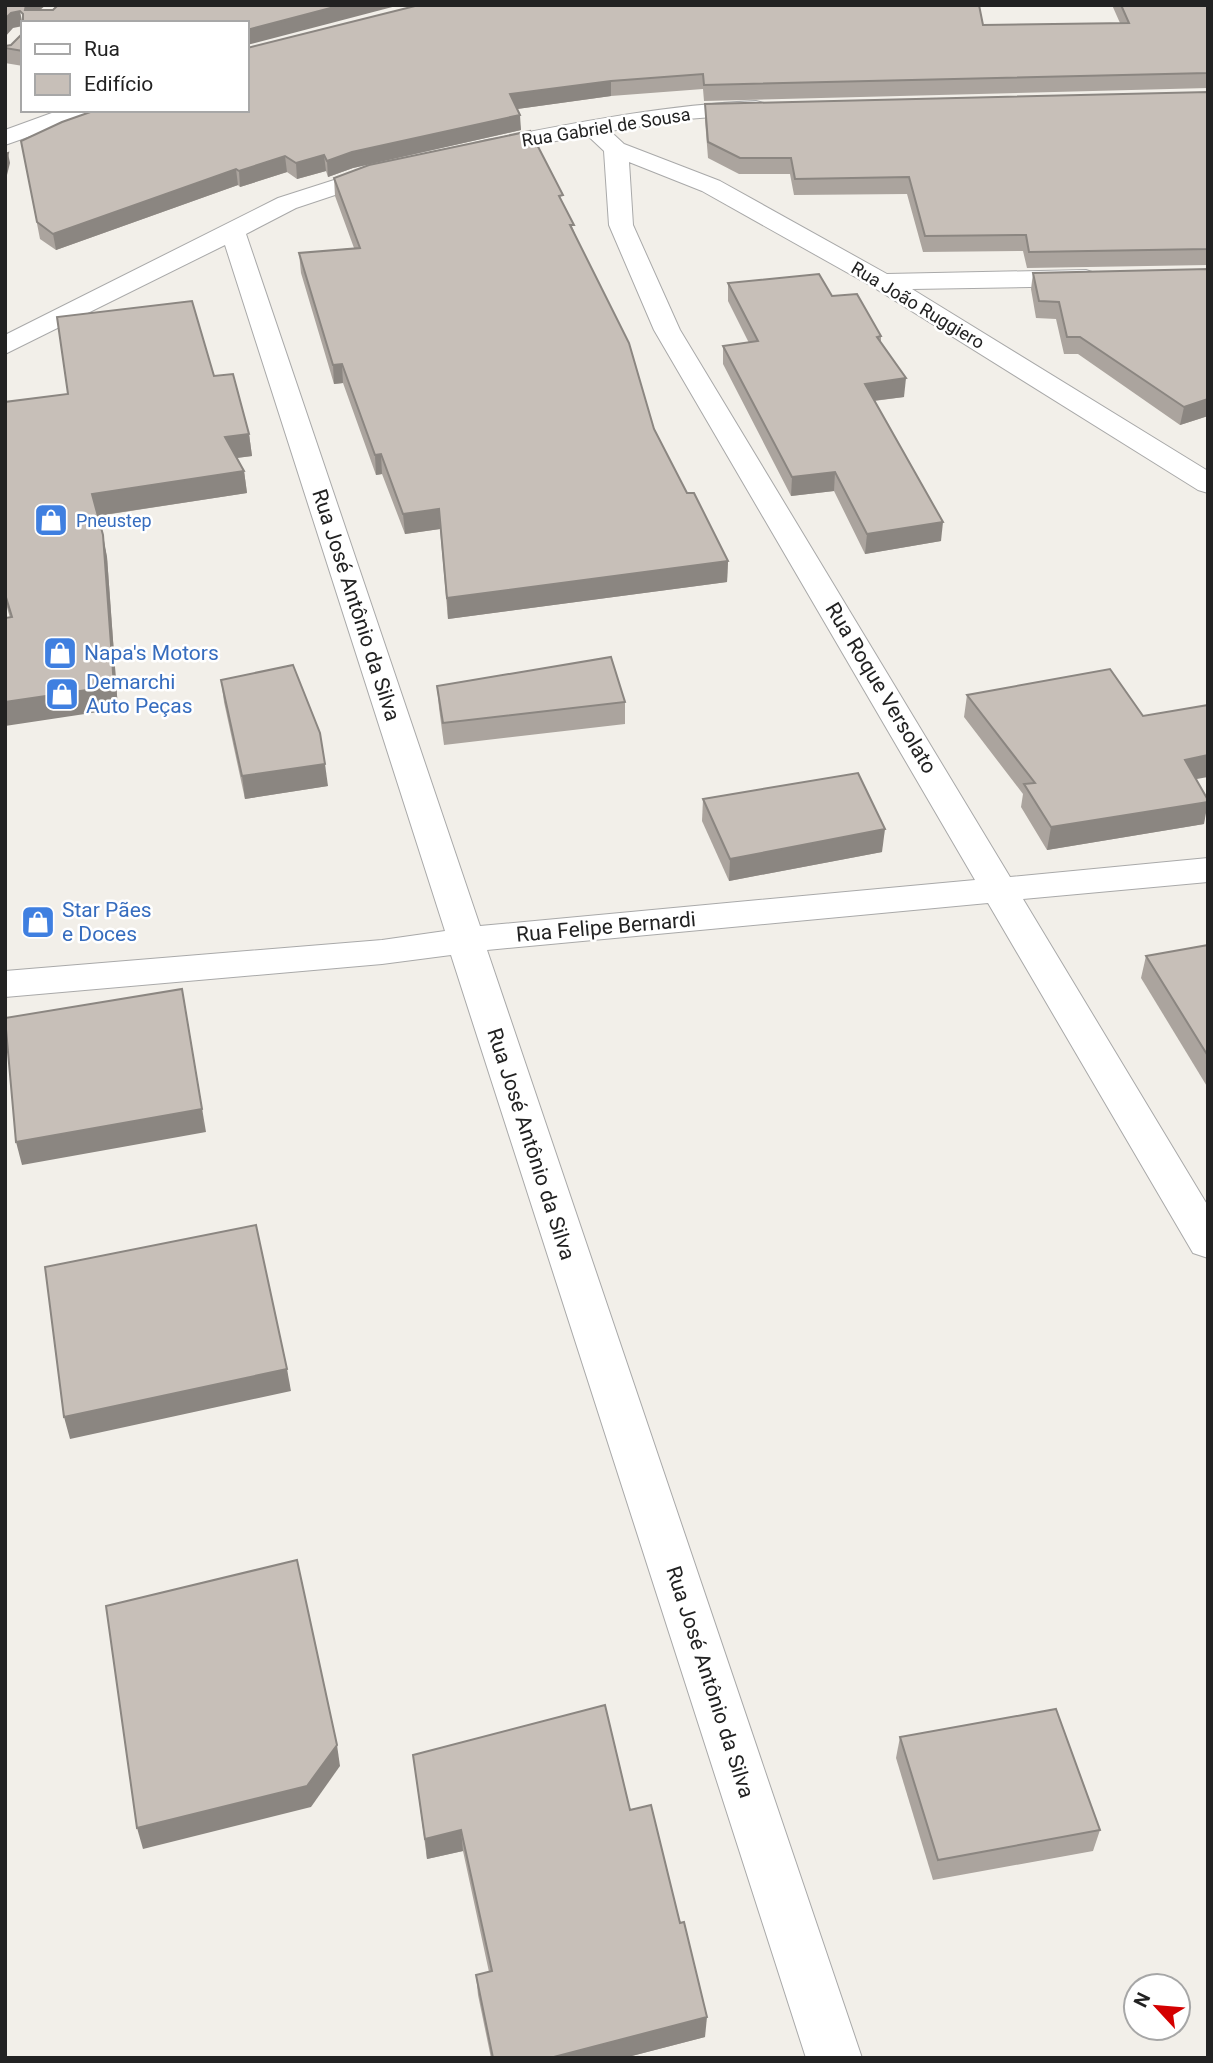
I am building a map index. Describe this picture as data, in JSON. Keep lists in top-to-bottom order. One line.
{"streets":{"street":["Rua Gabriel de Sousa","Rua João Ruggiero","Rua José Antônio da Silva","Rua Roque Versolato","Rua Felipe Bernardi"]},"crossings":[["Rua João Ruggiero","Rua Roque Versolato"],["Rua José Antônio da Silva","Rua Felipe Bernardi"],["Rua Roque Versolato","Rua Felipe Bernardi"]],"places":{"shop":["Pneustep","Napa's Motors","Demarchi Auto Peças","Star Pães e Doces"]},"legend":["Rua","Edifício"],"north":"top left"}
